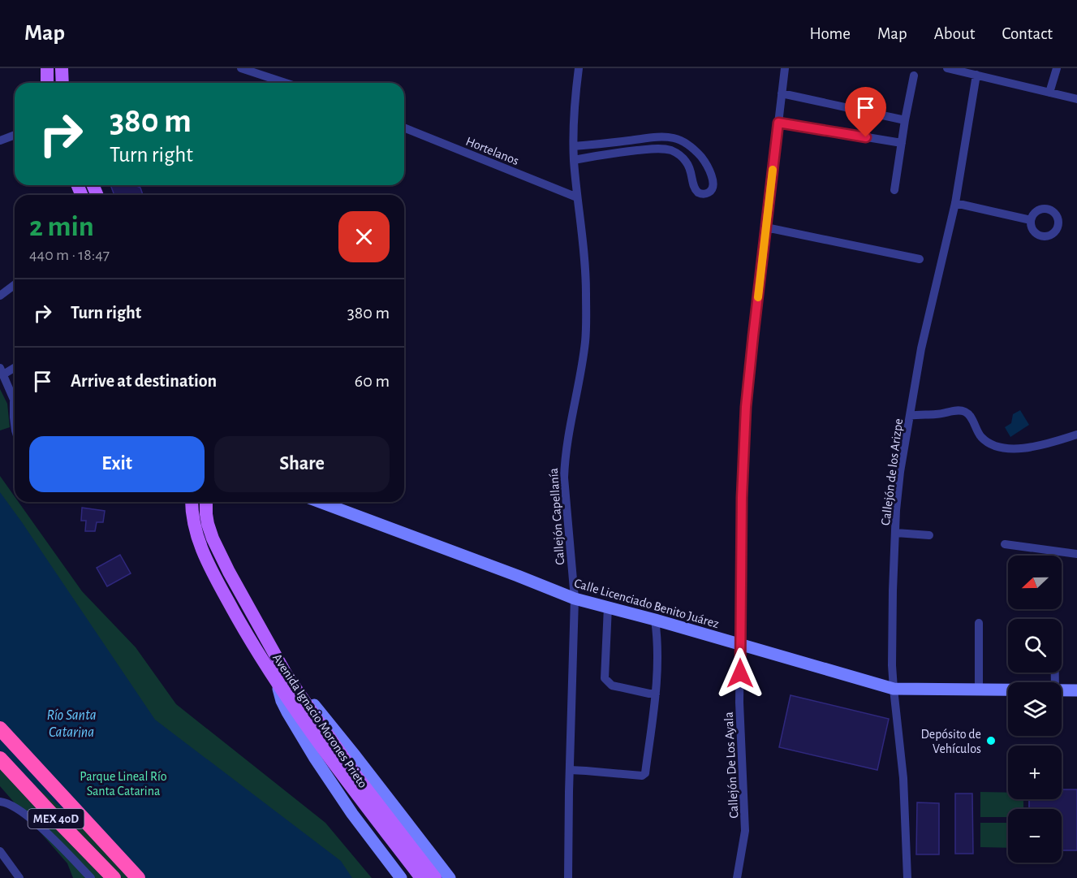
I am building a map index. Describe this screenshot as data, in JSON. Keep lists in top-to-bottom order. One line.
{"streets":{"highway":["MEX 40D"],"main road":["Avenida Ignacio Morones Prieto"],"street":["Hortelanos","Callejón de los Arizpe","Callejón Capellanía","Calle Licenciado Benito Juárez","Callejón De Los Ayala"]},"crossings":[["Hortelanos","Callejón Capellanía"],["Callejón de los Arizpe","Calle Licenciado Benito Juárez"],["Callejón Capellanía","Calle Licenciado Benito Juárez"],["Calle Licenciado Benito Juárez","Callejón De Los Ayala"]],"water":["Río Santa Catarina"],"parks":["Parque Lineal Río Santa Catarina"],"places":["Depósito de Vehículos"],"north":"left","page":{"header":"Map","nav":["Home","Map","About","Contact"],"turn":["380 m","Turn right"],"heading":["2 min","440 m · 18:47"],"list":[{"name":"Turn right","value":"380 m"},{"name":"Arrive at destination","value":"60 m"}],"buttons":["Exit","Share"],"map_buttons":["+","−"]}}
